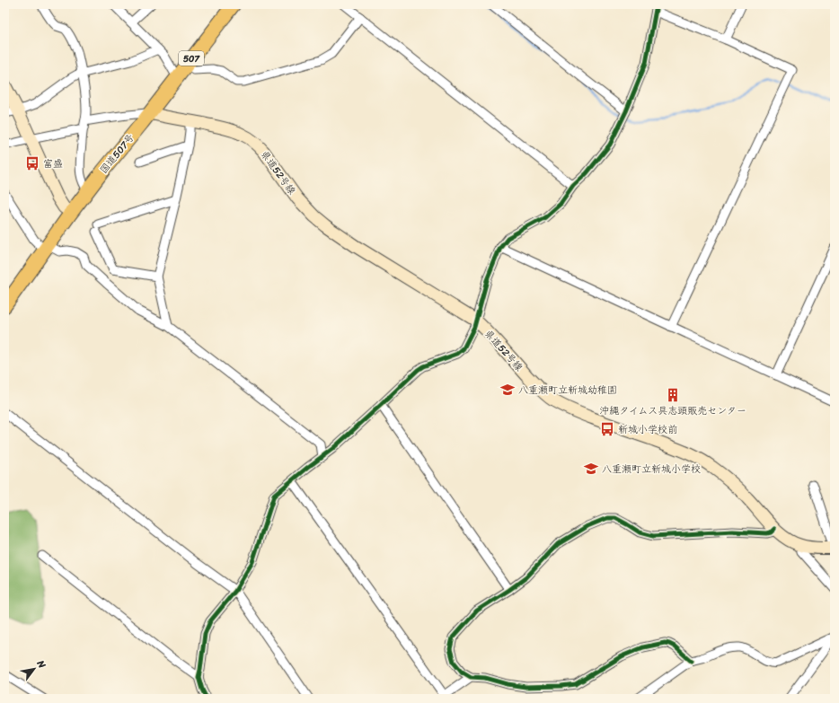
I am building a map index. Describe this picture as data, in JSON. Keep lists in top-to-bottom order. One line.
{"streets":{"highway":["507","国道507号"],"main road":["県道52号線"]},"crossings":[["国道507号","県道52号線"]],"places":{"bus stop":["富盛","新城小学校前"],"school or university":["八重瀬町立新城幼稚園","八重瀬町立新城小学校"],"building":["沖縄タイムス具志頭販売センター"]},"north":"top right"}
